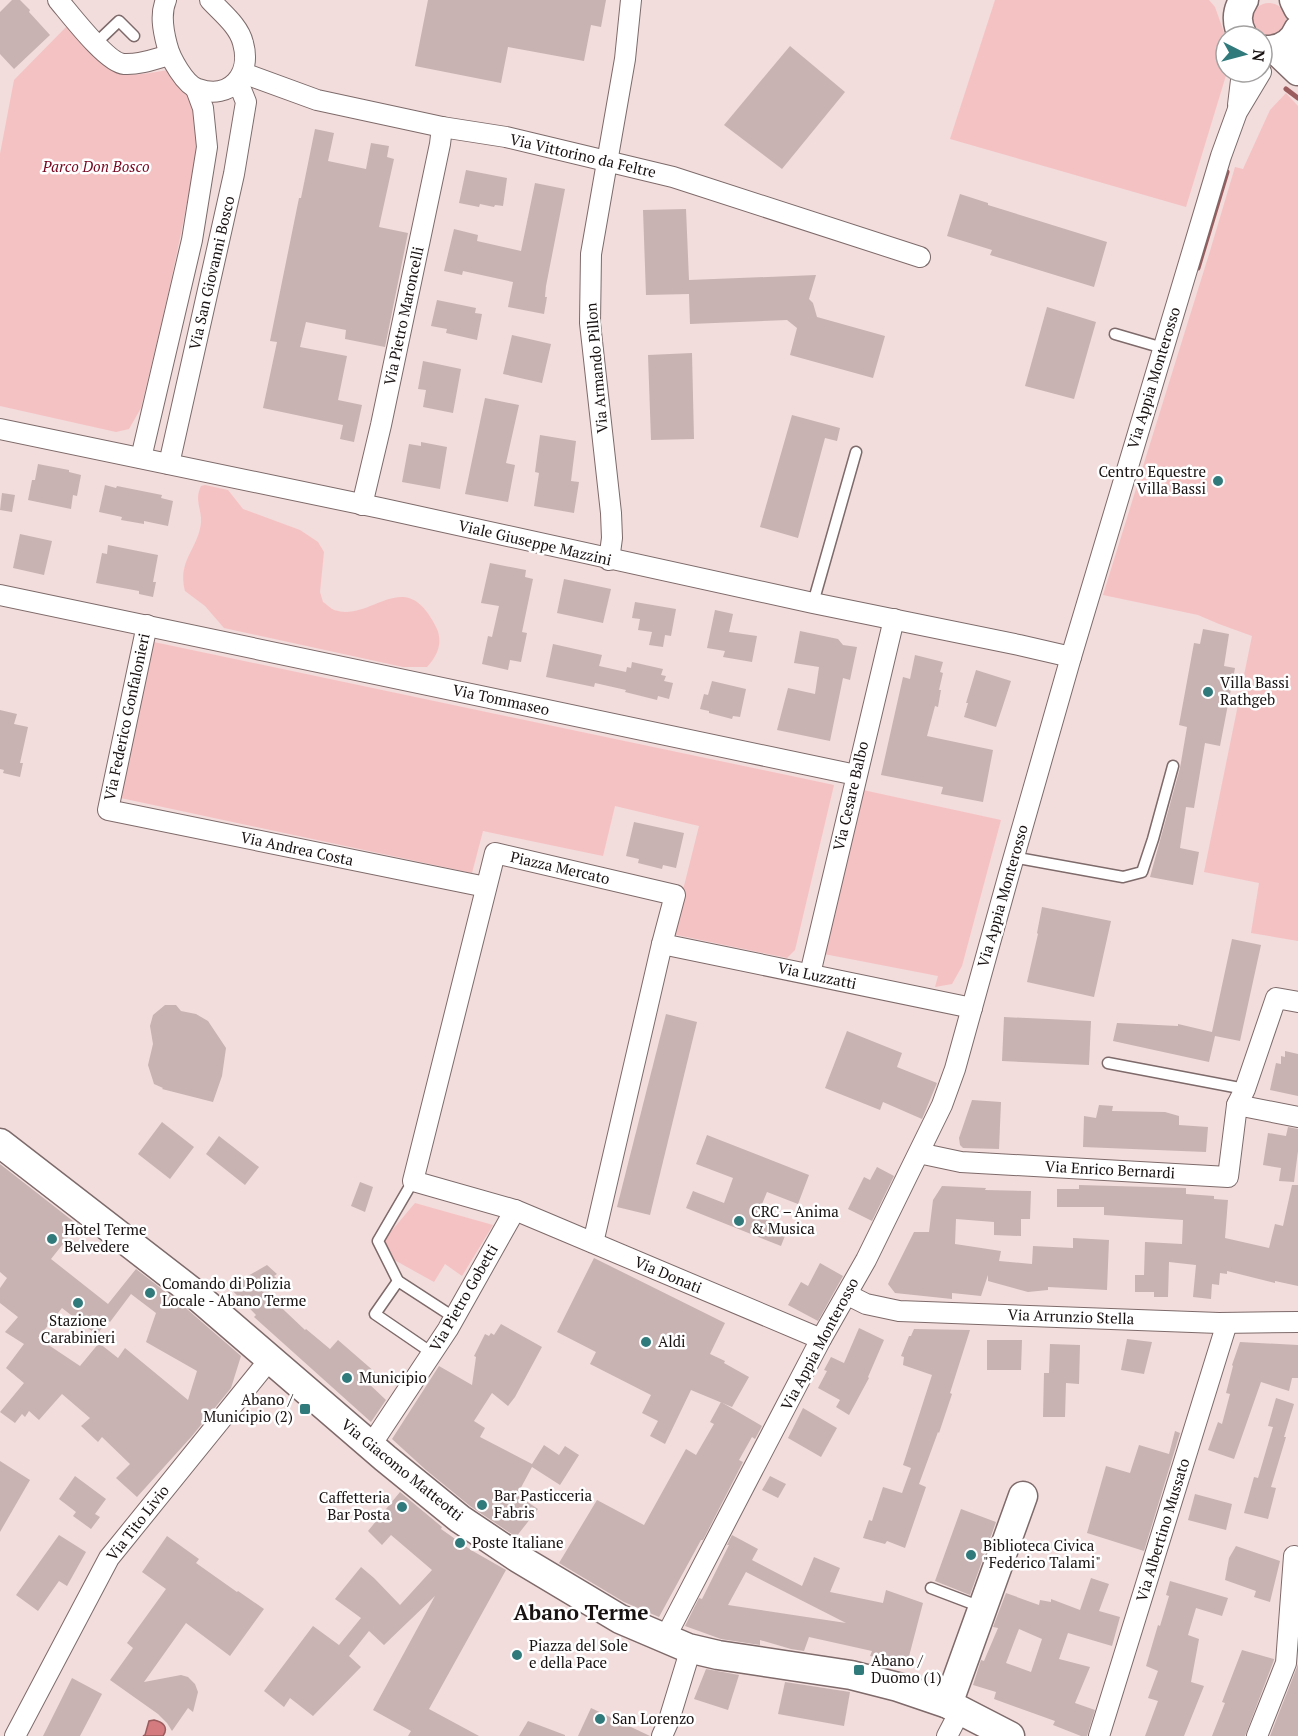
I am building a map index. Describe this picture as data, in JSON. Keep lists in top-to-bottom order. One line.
{"streets":{"street":["Via Vittorino da Feltre","Via San Giovanni Bosco","Via Pietro Maroncelli","Via Armando Pillon","Via Appia Monterosso","Viale Giuseppe Mazzini","Via Tommaseo","Via Federico Gonfalonieri","Via Cesare Balbo","Via Andrea Costa","Piazza Mercato","Via Luzzatti","Via Enrico Bernardi","Via Donati","Via Pietro Gobetti","Via Arrunzio Stella","Via Giacomo Matteotti","Via Tito Livio","Via Albertino Mussato"]},"crossings":[["Via Vittorino da Feltre","Via San Giovanni Bosco"],["Via Vittorino da Feltre","Via Pietro Maroncelli"],["Via Vittorino da Feltre","Via Armando Pillon"],["Via San Giovanni Bosco","Viale Giuseppe Mazzini"],["Via Pietro Maroncelli","Viale Giuseppe Mazzini"],["Via Armando Pillon","Viale Giuseppe Mazzini"],["Via Appia Monterosso","Viale Giuseppe Mazzini"],["Via Appia Monterosso","Via Luzzatti"],["Via Appia Monterosso","Via Enrico Bernardi"],["Via Appia Monterosso","Via Donati"],["Via Appia Monterosso","Via Arrunzio Stella"],["Via Appia Monterosso","Via Giacomo Matteotti"],["Viale Giuseppe Mazzini","Via Cesare Balbo"],["Via Tommaseo","Via Federico Gonfalonieri"],["Via Tommaseo","Via Cesare Balbo"],["Via Federico Gonfalonieri","Via Andrea Costa"],["Via Cesare Balbo","Via Luzzatti"],["Via Andrea Costa","Piazza Mercato"],["Piazza Mercato","Via Luzzatti"],["Piazza Mercato","Via Donati"],["Via Donati","Via Pietro Gobetti"],["Via Pietro Gobetti","Via Giacomo Matteotti"],["Via Arrunzio Stella","Via Albertino Mussato"],["Via Giacomo Matteotti","Via Tito Livio"]],"districts":["Abano Terme"],"parks":["Parco Don Bosco"],"places":{"other":["Centro Equestre Villa Bassi","Villa Bassi Rathgeb","CRC – Anima & Musica","Hotel Terme Belvedere","Comando di Polizia Locale - Abano Terme","Stazione Carabinieri","Aldi","Municipio","Bar Pasticceria Fabris","Caffetteria Bar Posta","Poste Italiane","Biblioteca Civica \"Federico Talami\"","Piazza del Sole e della Pace","San Lorenzo"],"transit":["Abano / Municipio (2)","Abano / Duomo (1)"]},"north":"right"}
